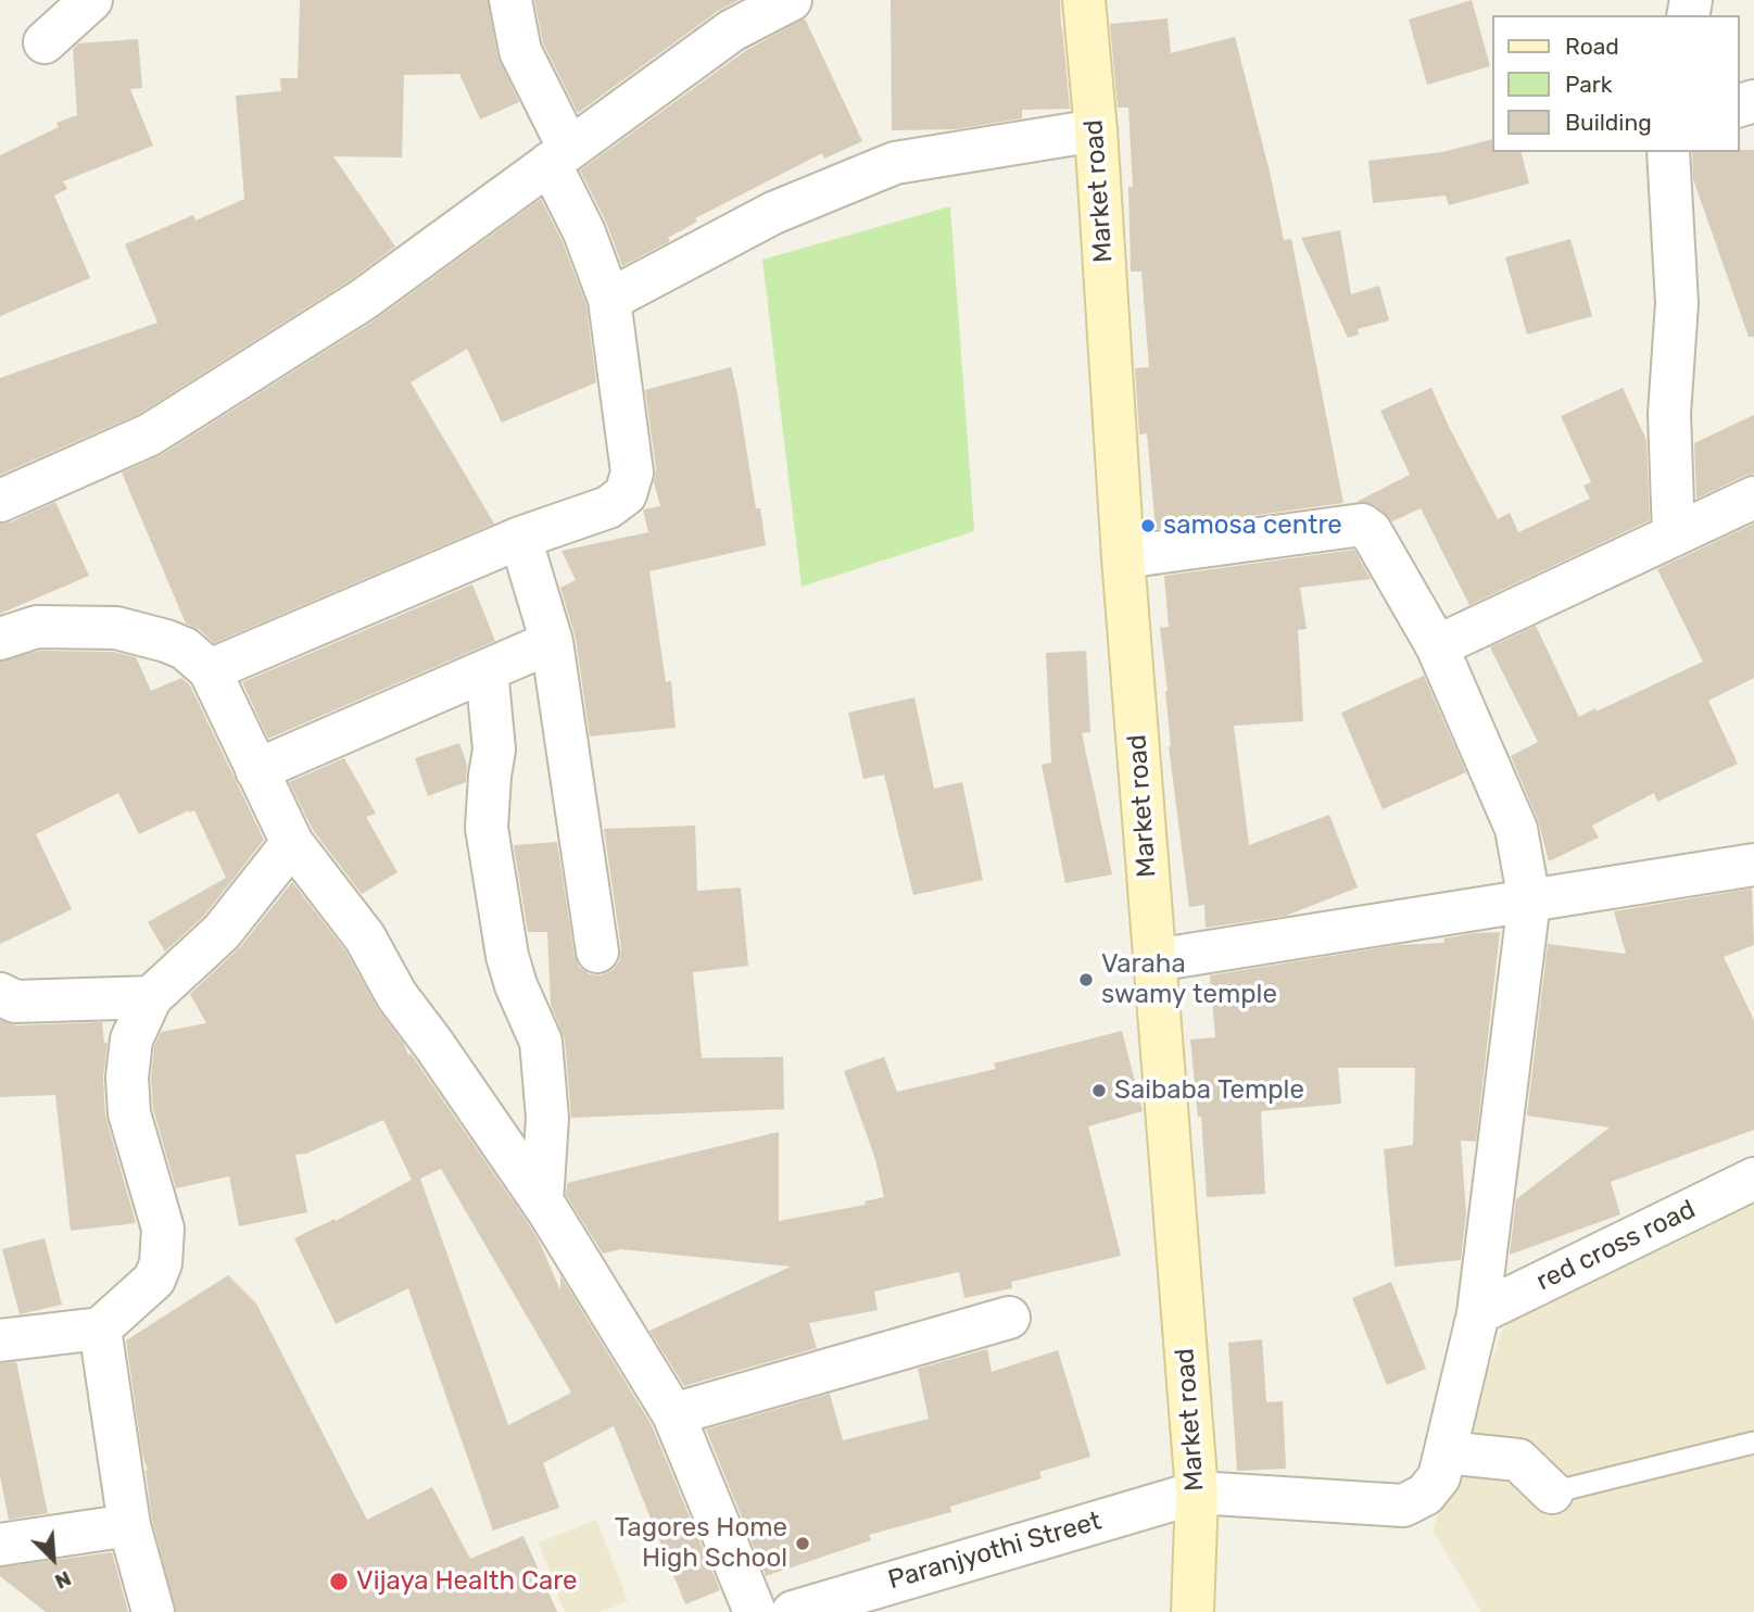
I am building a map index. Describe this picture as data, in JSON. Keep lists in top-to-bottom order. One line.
{"streets":{"street":["Market road","red cross road","Paranjyothi Street"]},"crossings":[["Market road","Paranjyothi Street"]],"places":["samosa centre","Varaha swamy temple","Saibaba Temple","Tagores Home High School","Vijaya Health Care"],"legend":["Road","Park","Building"],"north":"bottom right"}
